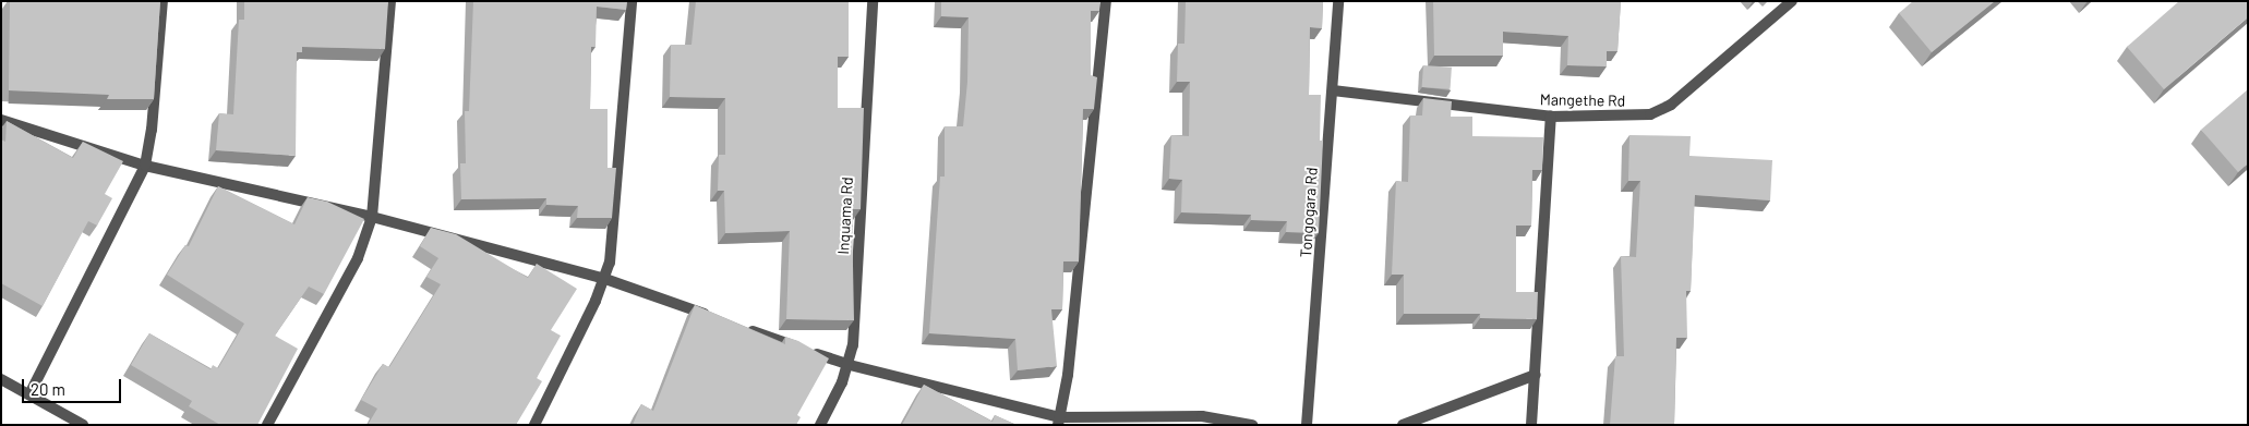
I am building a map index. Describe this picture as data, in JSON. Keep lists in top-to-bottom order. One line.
{"streets":{"street":["Mangethe Rd","Tongogara Rd","Inquama Rd"]},"crossings":[["Mangethe Rd","Tongogara Rd"]],"scale_bar":"20 m"}
